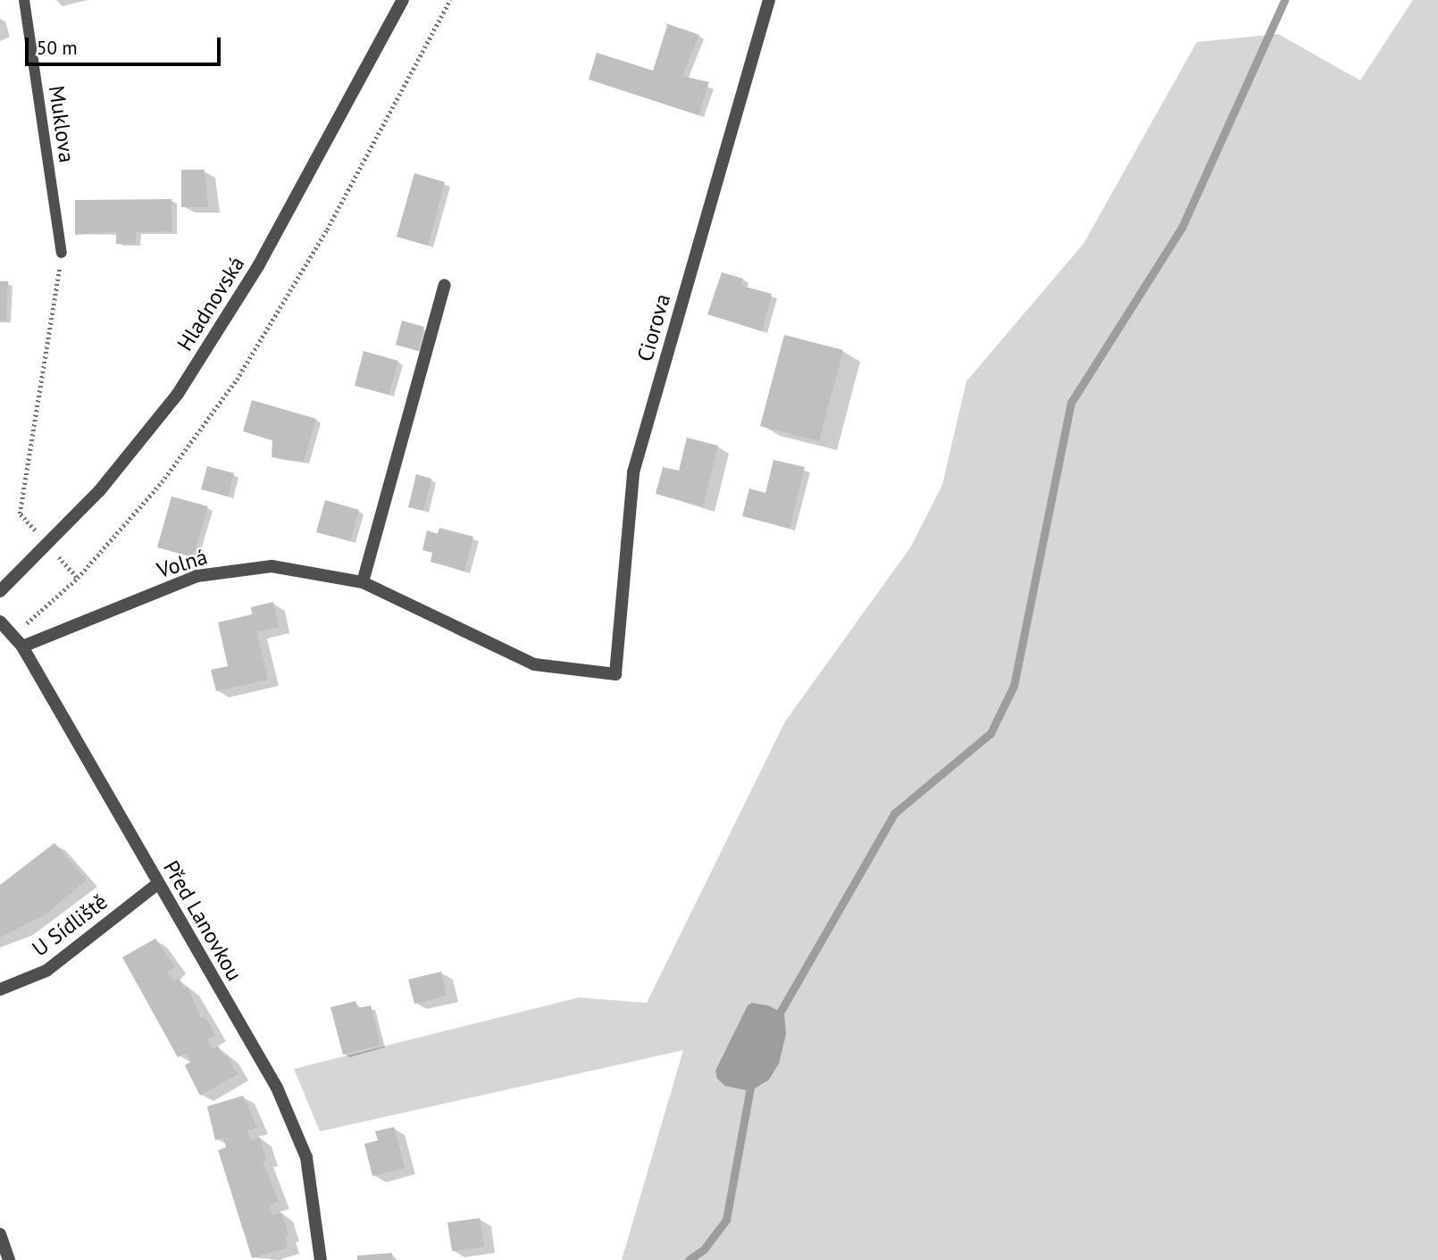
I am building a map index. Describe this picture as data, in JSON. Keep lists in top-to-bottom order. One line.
{"streets":{"street":["Hladnovská","Ciorova","Volná","Před Lanovkou","U Sídliště"],"lane":["Muklova"]},"crossings":[["Ciorova","Volná"],["Volná","Před Lanovkou"],["Před Lanovkou","U Sídliště"]],"scale_bar":"50 m"}
